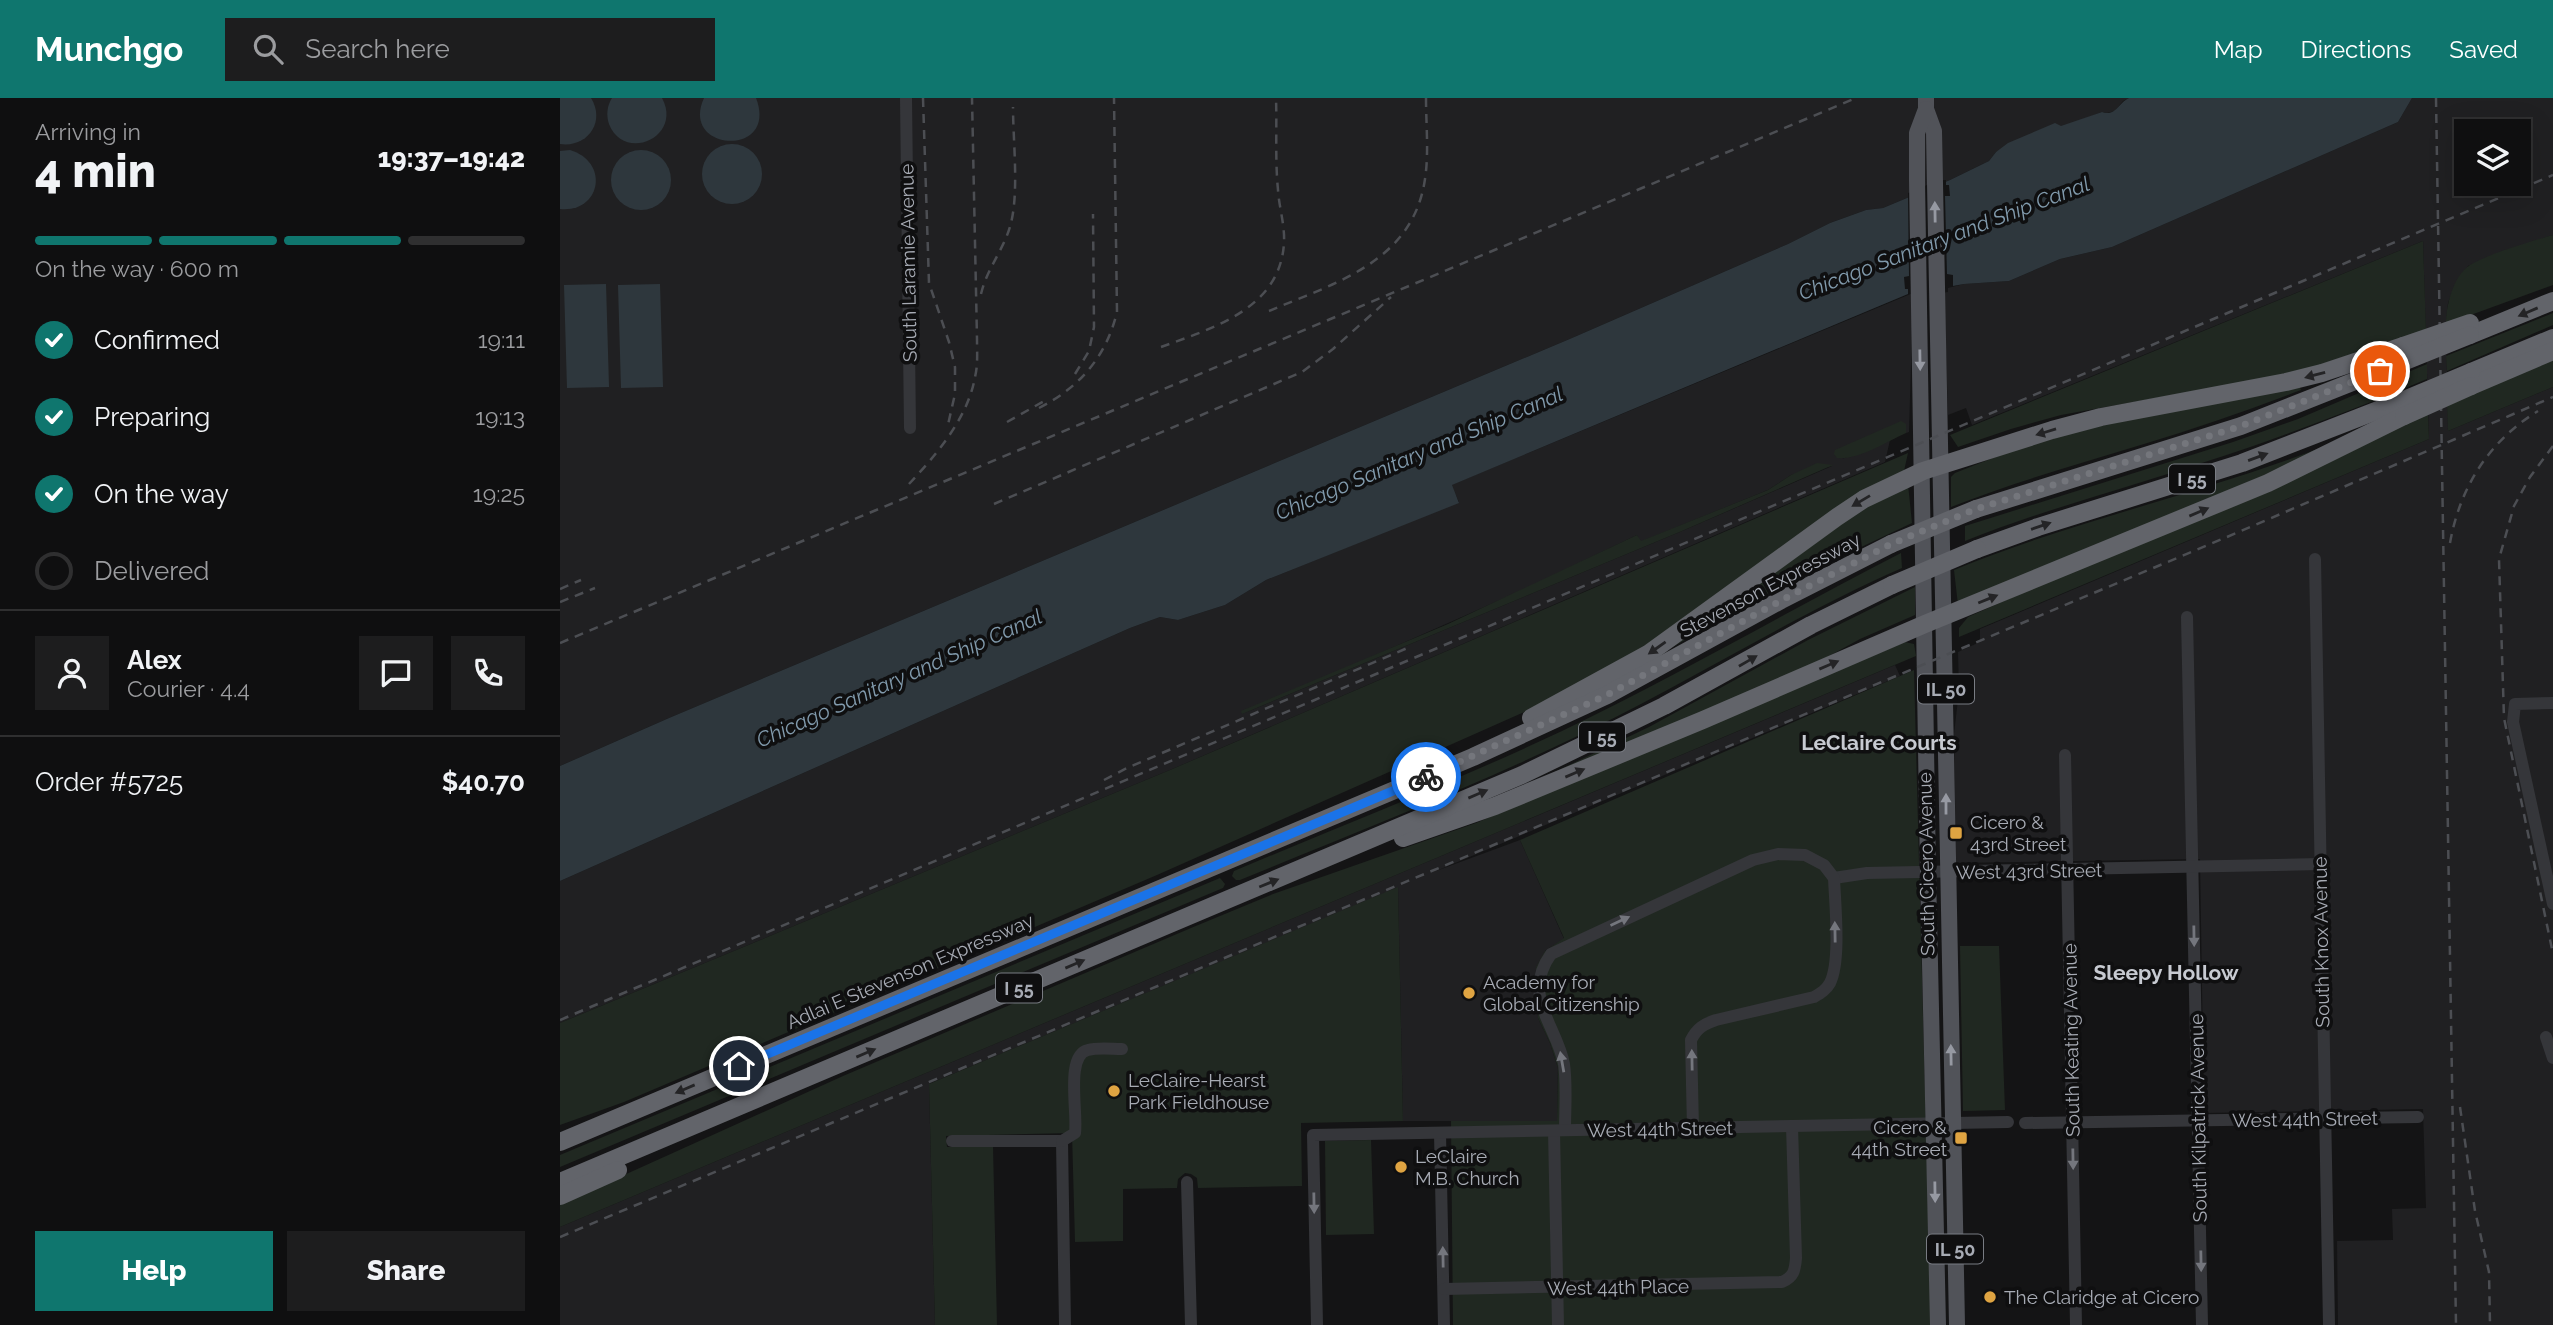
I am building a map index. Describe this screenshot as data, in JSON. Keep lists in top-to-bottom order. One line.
{"streets":{"highway":["I 55","Stevenson Expressway","Adlai E Stevenson Expressway"],"main road":["IL 50","South Cicero Avenue"],"street":["South Laramie Avenue","West 43rd Street","South Knox Avenue","South Keating Avenue","South Kilpatrick Avenue","West 44th Street","West 44th Place"]},"crossings":[["I 55","Adlai E Stevenson Expressway"],["Stevenson Expressway","Adlai E Stevenson Expressway"],["South Cicero Avenue","West 43rd Street"],["South Cicero Avenue","West 44th Street"],["West 43rd Street","South Knox Avenue"],["West 43rd Street","South Keating Avenue"],["West 43rd Street","South Kilpatrick Avenue"],["South Knox Avenue","West 44th Street"],["South Keating Avenue","West 44th Street"],["South Kilpatrick Avenue","West 44th Street"],["West 44th Street","West 44th Place"]],"one_way":["South Keating Avenue","South Kilpatrick Avenue"],"districts":["LeClaire Courts","Sleepy Hollow"],"water":["Chicago Sanitary and Ship Canal"],"places":{"transit":["Cicero & 43rd Street","Cicero & 44th Street"],"other":["Academy for Global Citizenship","LeClaire-Hearst Park Fieldhouse","LeClaire M.B. Church","The Claridge at Cicero"]},"page":{"header":"Munchgo","search":"Search here","nav":["Map","Directions","Saved"],"heading":["4 min","Arriving in","19:37–19:42"],"panel":["Alex","Courier · 4.4","Order #5725","$40.70"],"bar":"On the way · 600 m","list":[["Confirmed","19:11"],["Preparing","19:13"],["On the way","19:25"],"Delivered"],"buttons":["Help","Share"]}}
